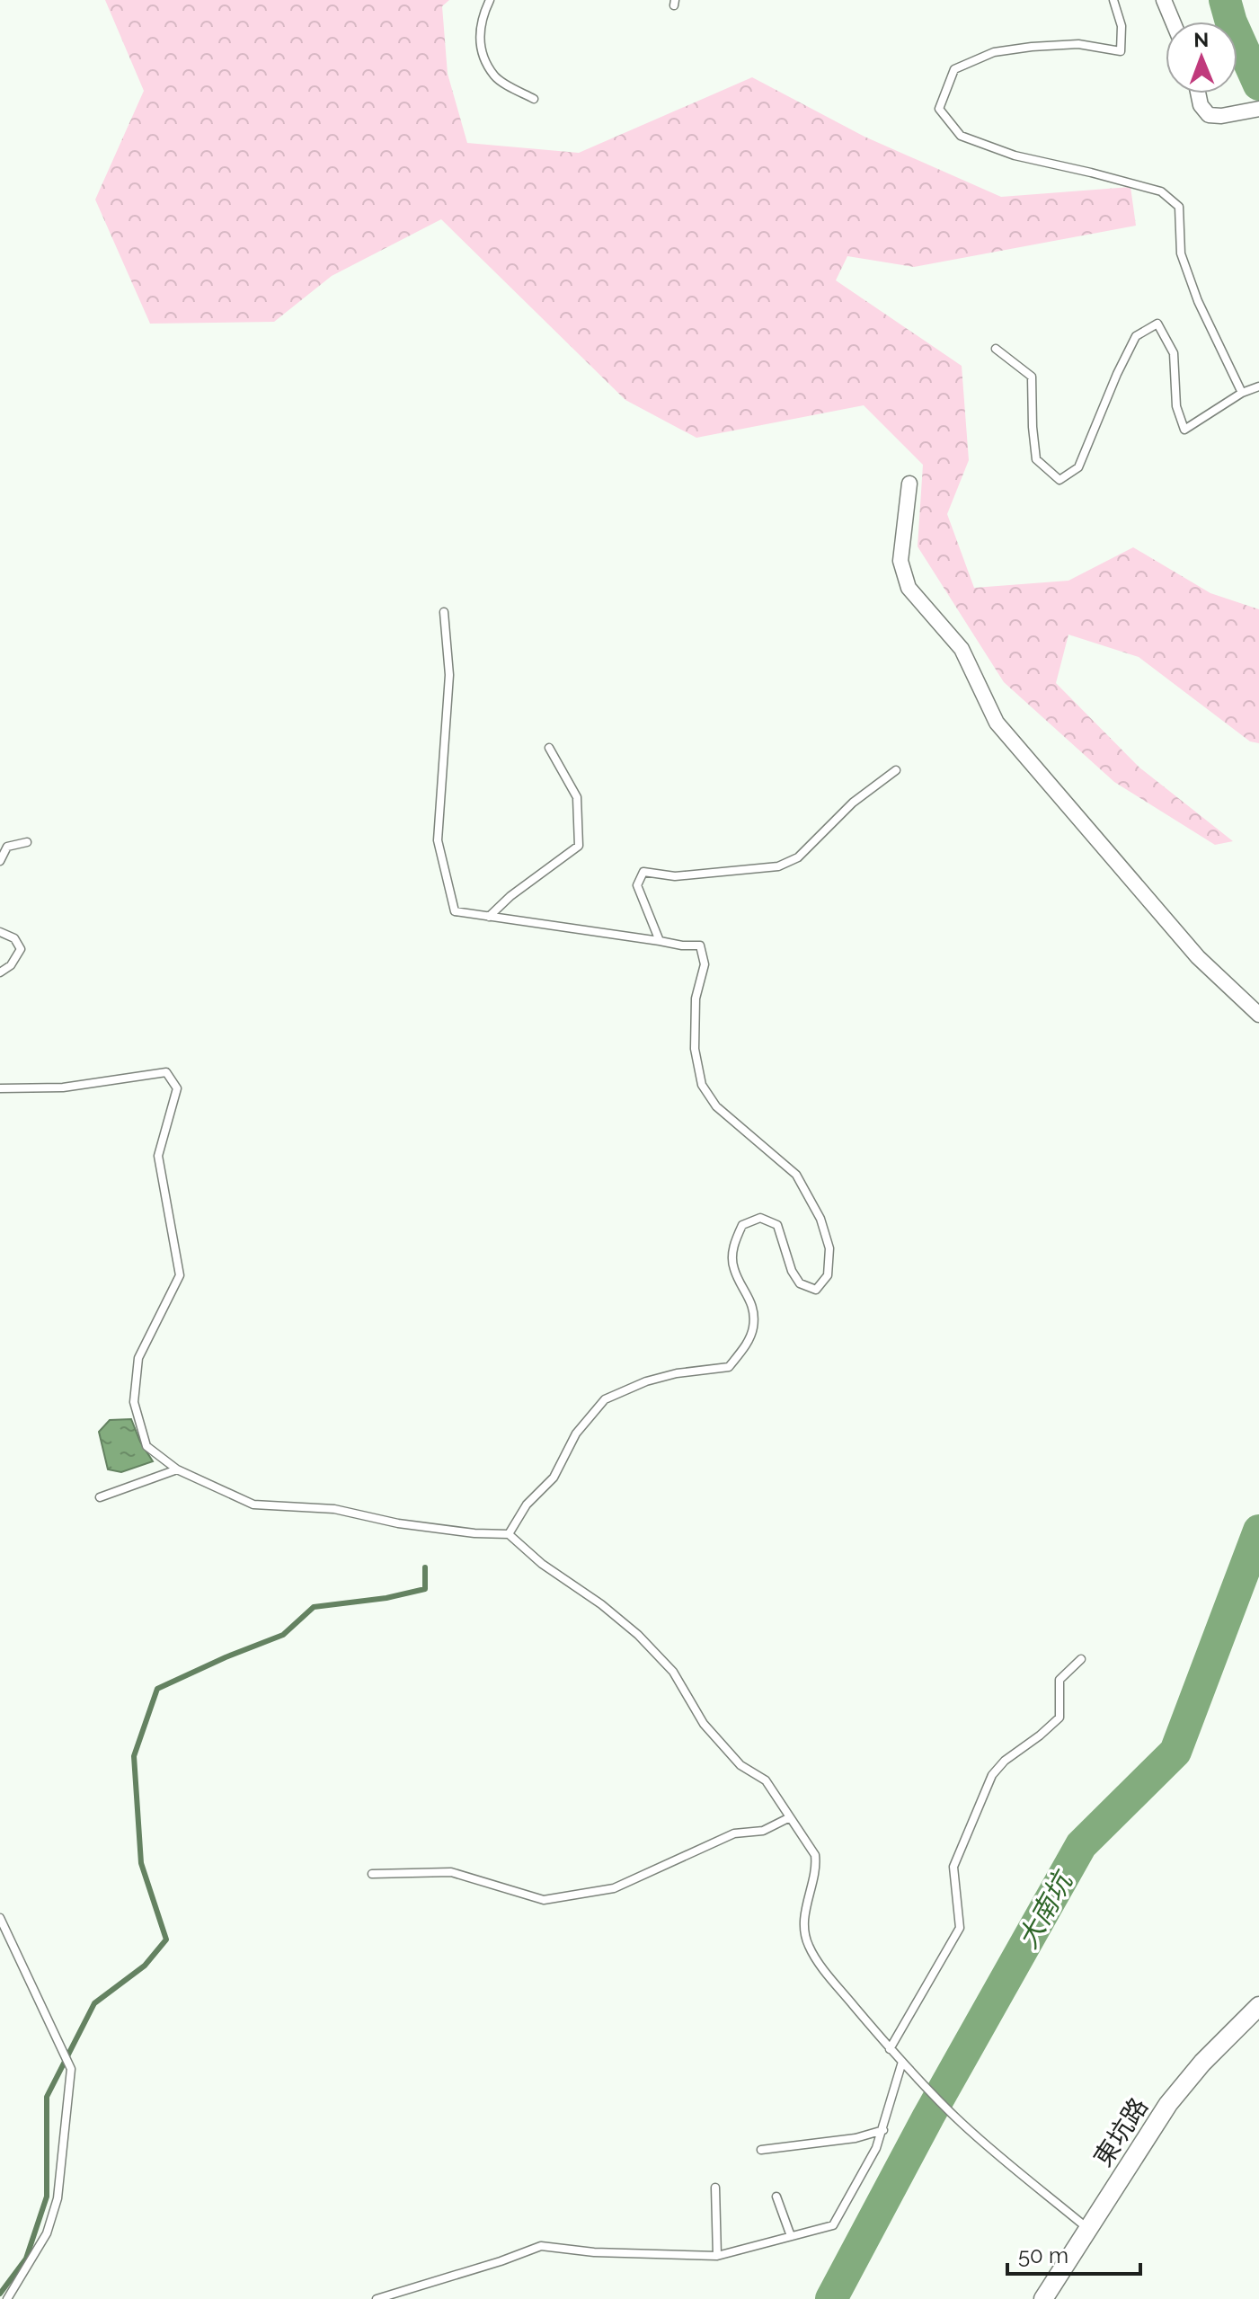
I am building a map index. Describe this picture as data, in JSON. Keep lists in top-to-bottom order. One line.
{"streets":{"street":["東坑路"]},"water":["大南坑"],"scale_bar":"50 m","north":"top"}
